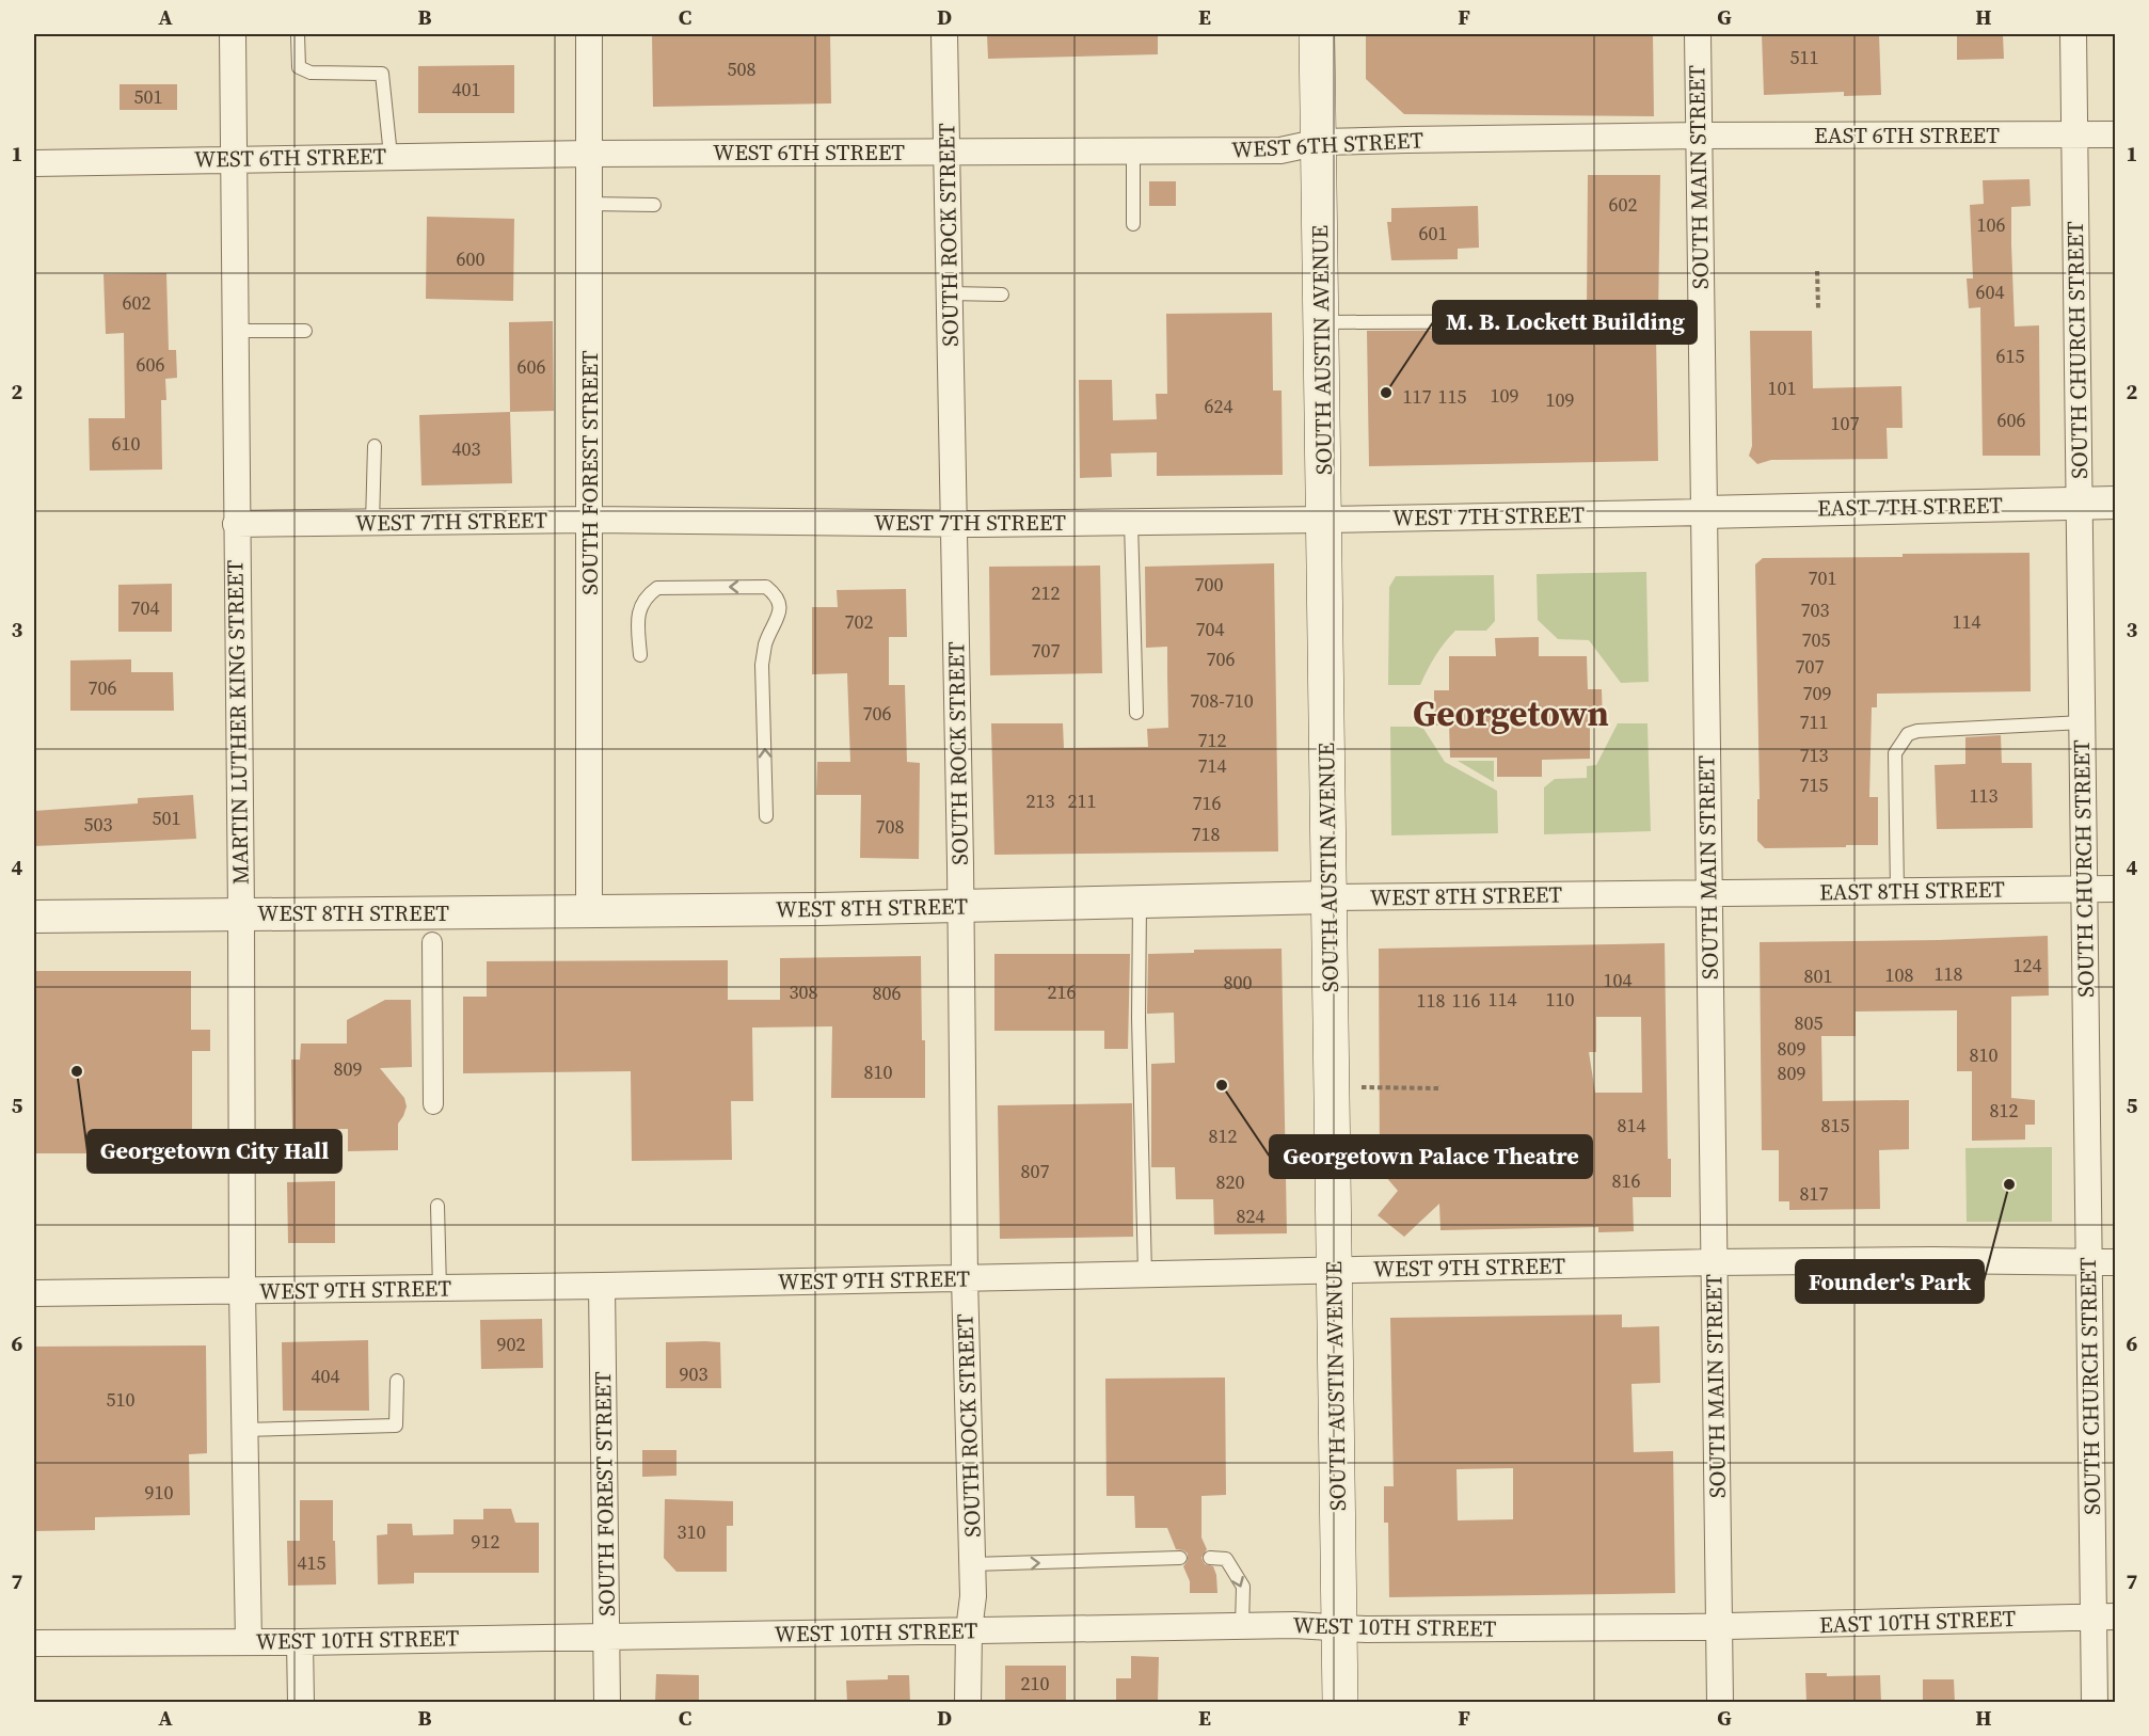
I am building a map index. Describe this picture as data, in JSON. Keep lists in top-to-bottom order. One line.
{"streets":{"main road":["SOUTH AUSTIN AVENUE"],"street":["EAST 6TH STREET","WEST 6TH STREET","SOUTH MAIN STREET","SOUTH ROCK STREET","SOUTH CHURCH STREET","SOUTH FOREST STREET","EAST 7TH STREET","WEST 7TH STREET","MARTIN LUTHER KING STREET","EAST 8TH STREET","WEST 8TH STREET","WEST 9TH STREET","EAST 10TH STREET","WEST 10TH STREET"]},"crossings":[["EAST 6TH STREET","WEST 6TH STREET"],["EAST 6TH STREET","SOUTH MAIN STREET"],["EAST 6TH STREET","SOUTH CHURCH STREET"],["WEST 6TH STREET","SOUTH MAIN STREET"],["WEST 6TH STREET","SOUTH ROCK STREET"],["WEST 6TH STREET","SOUTH AUSTIN AVENUE"],["WEST 6TH STREET","SOUTH FOREST STREET"],["WEST 6TH STREET","MARTIN LUTHER KING STREET"],["SOUTH MAIN STREET","EAST 7TH STREET"],["SOUTH MAIN STREET","WEST 7TH STREET"],["SOUTH MAIN STREET","EAST 8TH STREET"],["SOUTH MAIN STREET","WEST 8TH STREET"],["SOUTH MAIN STREET","WEST 9TH STREET"],["SOUTH MAIN STREET","EAST 10TH STREET"],["SOUTH MAIN STREET","WEST 10TH STREET"],["SOUTH ROCK STREET","WEST 7TH STREET"],["SOUTH ROCK STREET","WEST 8TH STREET"],["SOUTH ROCK STREET","WEST 9TH STREET"],["SOUTH ROCK STREET","WEST 10TH STREET"],["SOUTH AUSTIN AVENUE","WEST 7TH STREET"],["SOUTH AUSTIN AVENUE","WEST 8TH STREET"],["SOUTH AUSTIN AVENUE","WEST 9TH STREET"],["SOUTH AUSTIN AVENUE","WEST 10TH STREET"],["SOUTH CHURCH STREET","EAST 7TH STREET"],["SOUTH CHURCH STREET","EAST 8TH STREET"],["SOUTH CHURCH STREET","WEST 9TH STREET"],["SOUTH CHURCH STREET","EAST 10TH STREET"],["SOUTH FOREST STREET","WEST 7TH STREET"],["SOUTH FOREST STREET","WEST 8TH STREET"],["SOUTH FOREST STREET","WEST 9TH STREET"],["SOUTH FOREST STREET","WEST 10TH STREET"],["EAST 7TH STREET","WEST 7TH STREET"],["WEST 7TH STREET","MARTIN LUTHER KING STREET"],["MARTIN LUTHER KING STREET","WEST 8TH STREET"],["MARTIN LUTHER KING STREET","WEST 9TH STREET"],["MARTIN LUTHER KING STREET","WEST 10TH STREET"],["EAST 8TH STREET","WEST 8TH STREET"],["EAST 10TH STREET","WEST 10TH STREET"]],"districts":["Georgetown"],"places":["M. B. Lockett Building","Georgetown City Hall","Georgetown Palace Theatre","Founder's Park"],"house_numbers":["511","508","401","501","602","106","601","600","604","602","615","606","606","101","109","117","115","109","624","606","107","610","403","701","700","212","704","703","702","114","704","705","707","706","707","706","709","708-710","706","711","712","713","714","715","113","213","211","716","501","503","708","718","124","118","108","801","104","800","308","216","806","114","110","118","116","805","809","810","809","810","809","812","814","815","812","807","816","820","817","824","902","903","404","510","910","310","912","415","210"],"grid":{"columns":["A","B","C","D","E","F","G","H"],"rows":["1","2","3","4","5","6","7"]}}
